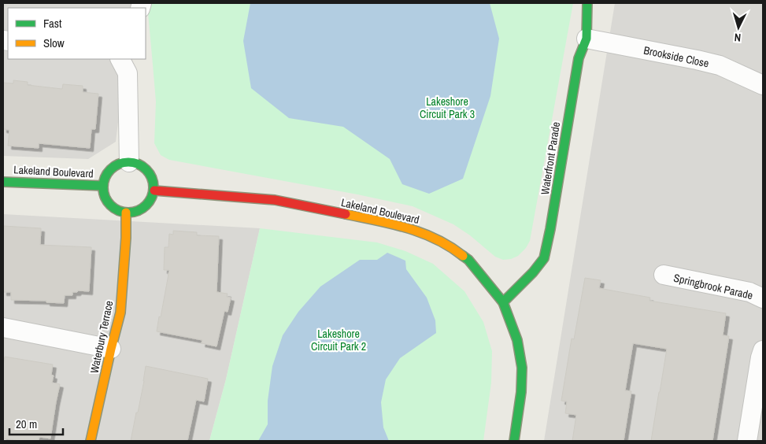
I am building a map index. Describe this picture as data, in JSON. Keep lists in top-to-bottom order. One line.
{"streets":{"street":["Brookside Close","Waterfront Parade","Lakeland Boulevard","Springbrook Parade","Waterbury Terrace"]},"crossings":[["Brookside Close","Waterfront Parade"],["Waterfront Parade","Lakeland Boulevard"],["Lakeland Boulevard","Waterbury Terrace"]],"parks":["Lakeshore Circuit Park 3","Lakeshore Circuit Park 2"],"legend":["Fast","Slow"],"scale_bar":"20 m","north":"bottom"}
